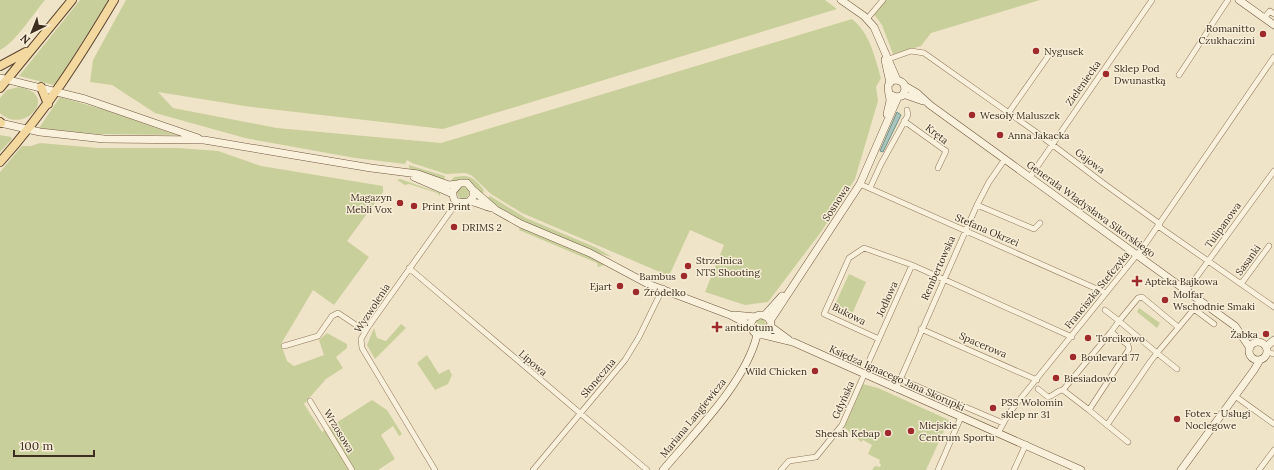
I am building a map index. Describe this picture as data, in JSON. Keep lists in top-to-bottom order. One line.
{"streets":{"main road":["Sosnowa","Generała Władysława Sikorskiego","Księdza Ignacego Jana Skorupki","Mariana Langiewicza"],"street":["Zieleniecka","Kręta","Gajowa","Tulipanowa","Stefana Okrzei","Sasanki","Rembertowska","Franciszka Stefczyka","Jodłowa","Wyzwolenia","Bukowa","Spacerowa","Lipowa","Słoneczna","Gdyńska","Wrzosowa"]},"crossings":[["Zieleniecka","Gajowa"],["Zieleniecka","Generała Władysława Sikorskiego"],["Gajowa","Tulipanowa"],["Gajowa","Sasanki"],["Gajowa","Franciszka Stefczyka"],["Sosnowa","Generała Władysława Sikorskiego"],["Sosnowa","Stefana Okrzei"],["Sosnowa","Księdza Ignacego Jana Skorupki"],["Sosnowa","Mariana Langiewicza"],["Generała Władysława Sikorskiego","Tulipanowa"],["Generała Władysława Sikorskiego","Rembertowska"],["Generała Władysława Sikorskiego","Franciszka Stefczyka"],["Stefana Okrzei","Rembertowska"],["Stefana Okrzei","Franciszka Stefczyka"],["Rembertowska","Spacerowa"],["Rembertowska","Księdza Ignacego Jana Skorupki"],["Franciszka Stefczyka","Spacerowa"],["Franciszka Stefczyka","Księdza Ignacego Jana Skorupki"],["Jodłowa","Bukowa"],["Wyzwolenia","Lipowa"],["Lipowa","Słoneczna"],["Księdza Ignacego Jana Skorupki","Gdyńska"],["Księdza Ignacego Jana Skorupki","Mariana Langiewicza"]],"places":{"other":["Romanitto Czukhaczini","Nygusek","Sklep Pod Dwunastką","Wesoły Maluszek","Anna Jakacka","Magazyn Mebli Vox","Print Print","DRIMS 2","Strzelnica NTS Shooting","Bambus","Ejart","Źródełko","Molfar Wschodnie Smaki","Żabka","Torcikowo","Boulevard 77","Wild Chicken","Biesiadowo","PSS Wołomin sklep nr 31","Fotex - Usługi Noclegowe","Miejskie Centrum Sportu","Sheesh Kebap"],"health":["Apteka Bajkowa","antidotum"]},"scale_bar":"100 m","north":"bottom left"}
